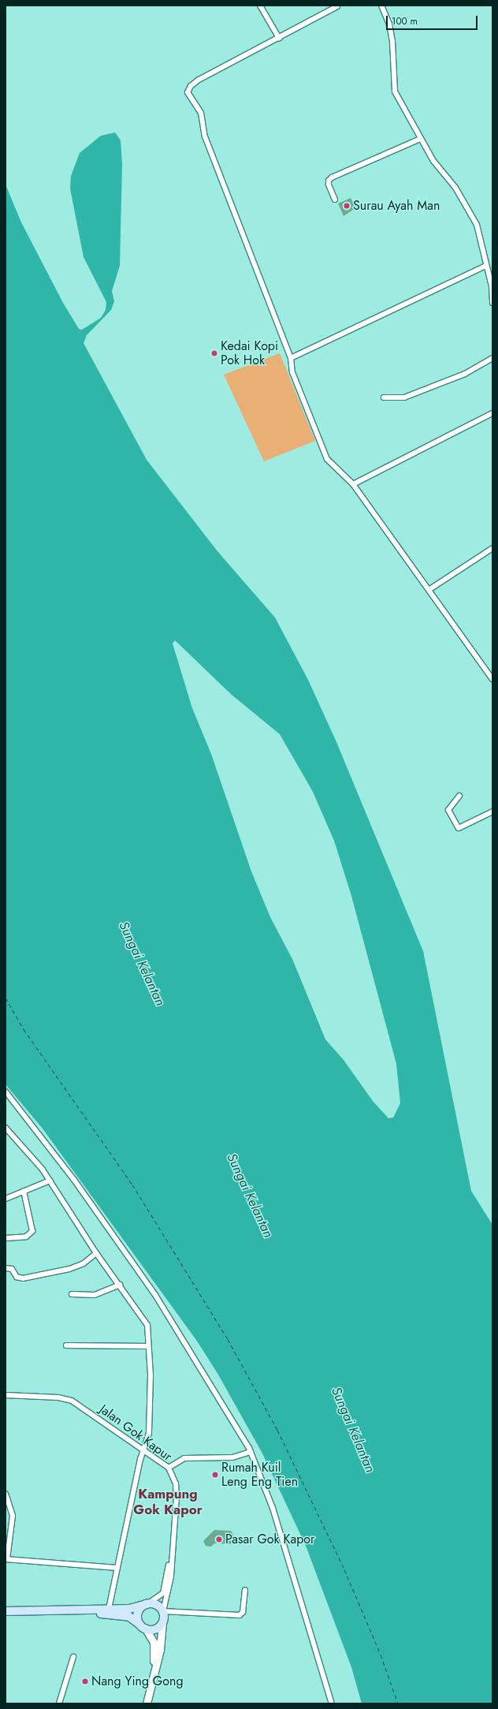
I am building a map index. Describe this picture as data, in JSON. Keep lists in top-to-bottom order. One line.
{"streets":{"street":["Jalan Gok Kapur"]},"districts":["Kampung Gok Kapor"],"water":["Sungai Kelantan"],"places":["Surau Ayah Man","Kedai Kopi Pok Hok","Rumah Kuil Leng Eng Tien","Pasar Gok Kapor","Nang Ying Gong"],"scale_bar":"100 m"}
